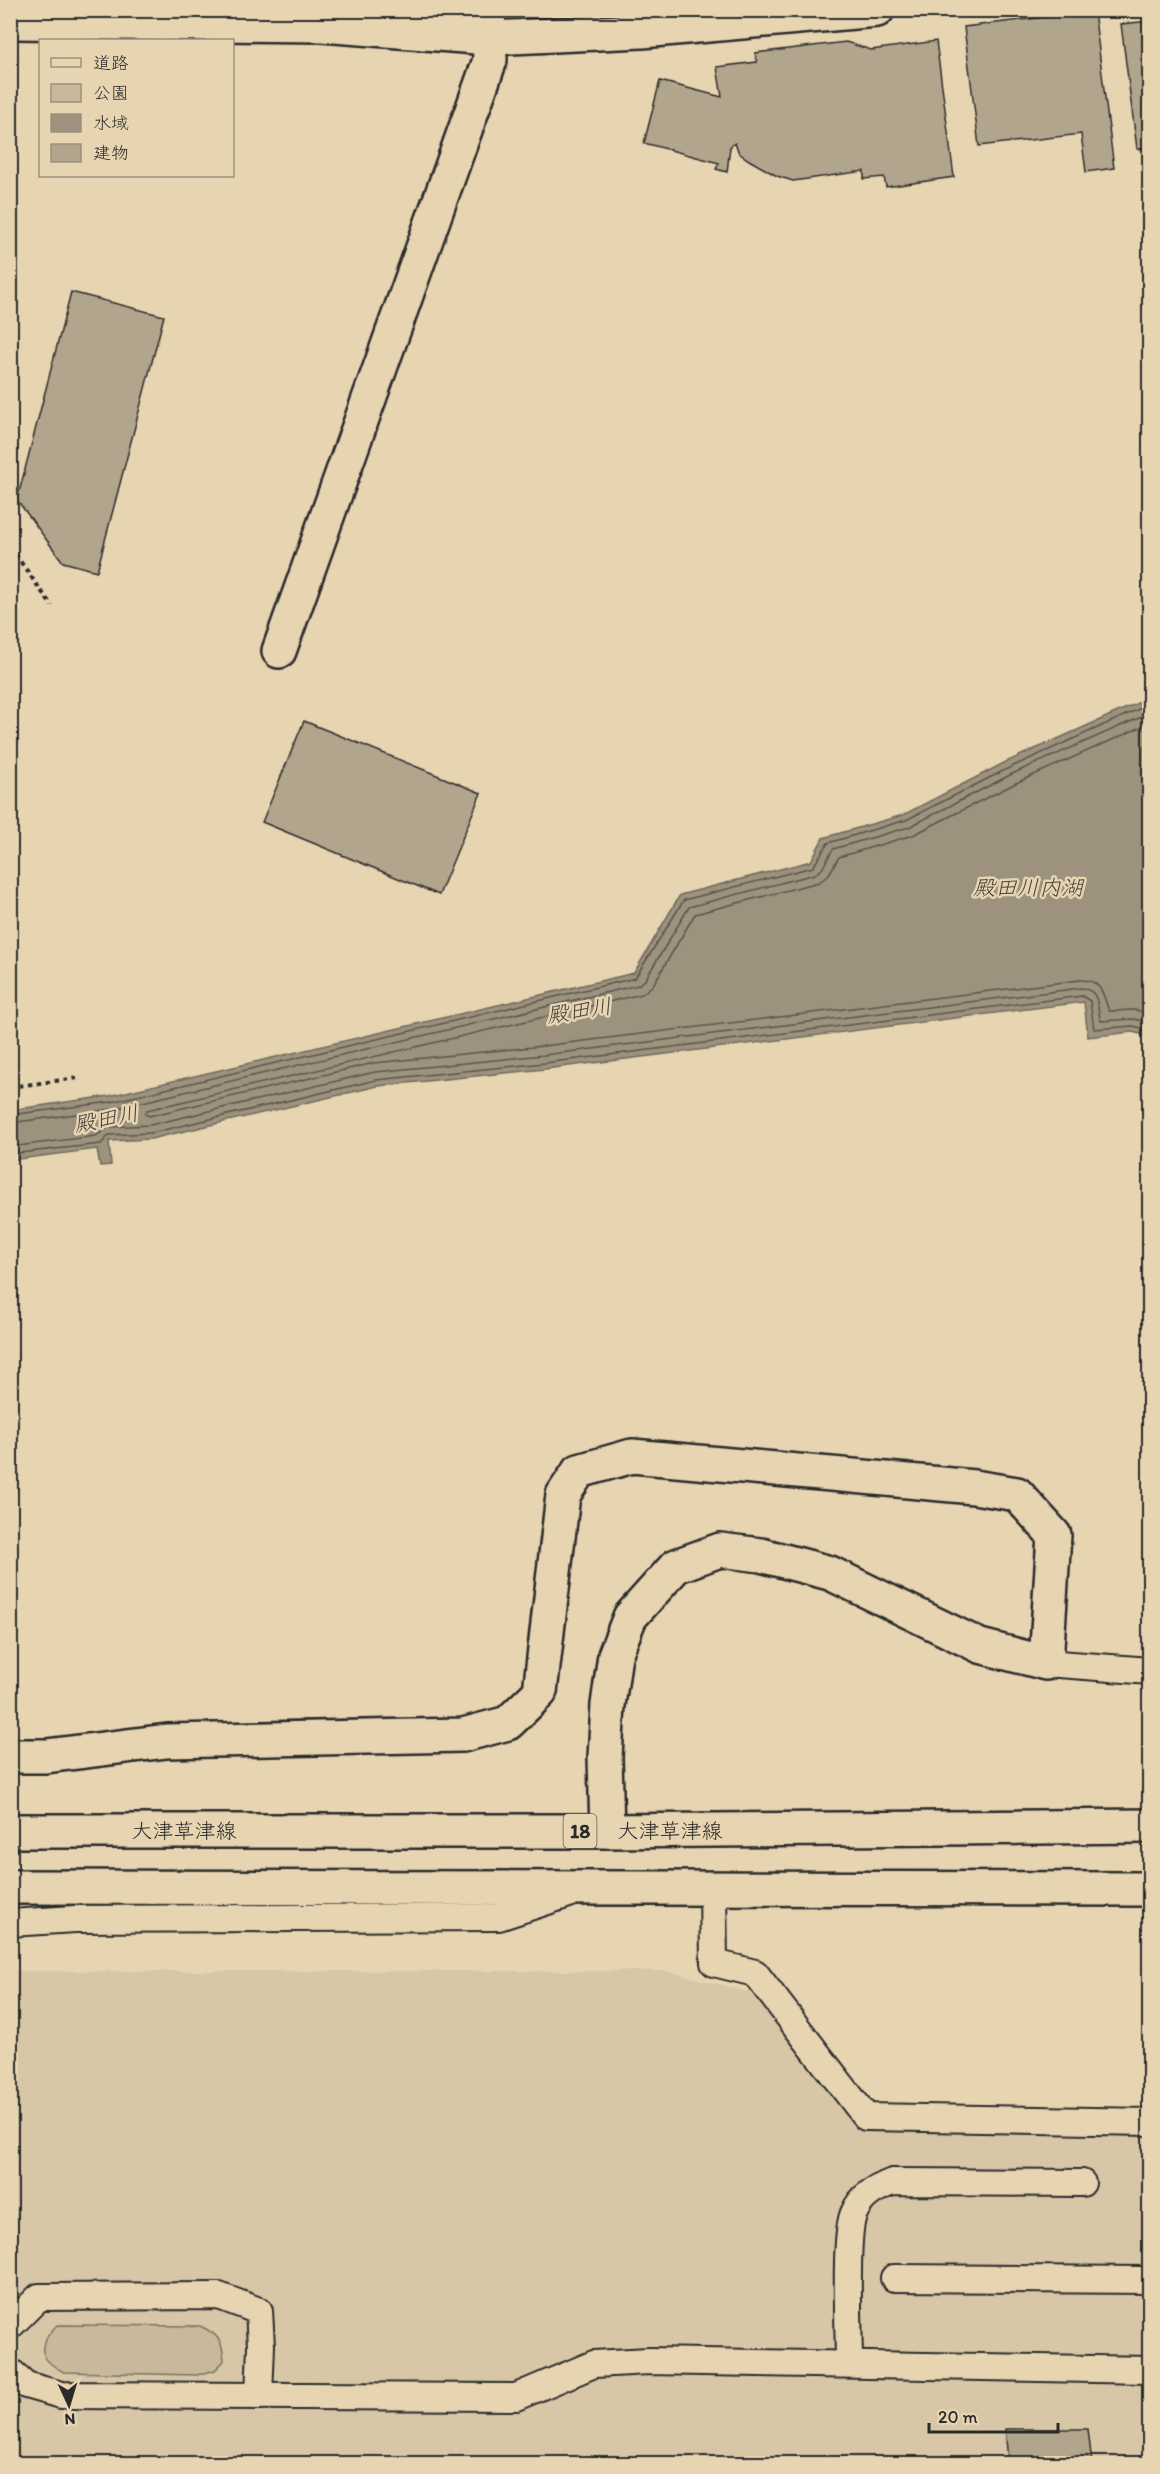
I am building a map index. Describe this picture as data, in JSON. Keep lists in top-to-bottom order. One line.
{"streets":{"street":["大津草津線","18"]},"water":["殿田川内湖","殿田川"],"legend":["道路","公園","水域","建物"],"scale_bar":"20 m","north":"bottom"}
